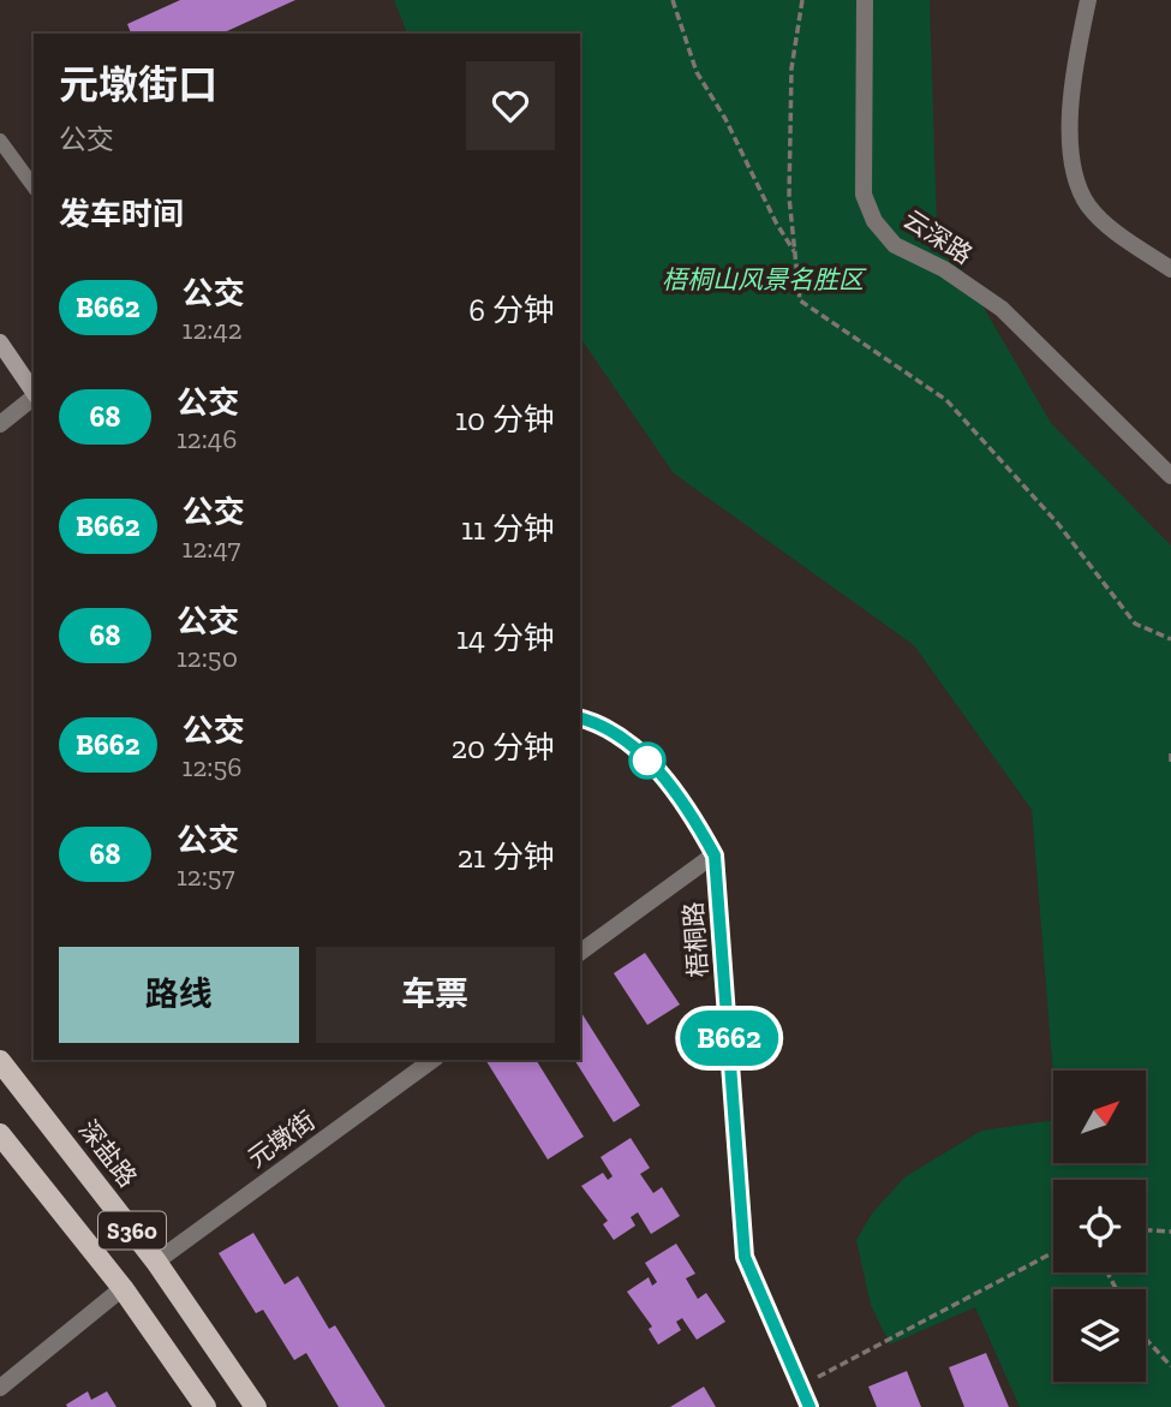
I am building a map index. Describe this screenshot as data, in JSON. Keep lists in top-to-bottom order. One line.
{"streets":{"main road":["深盐路","S360"],"street":["云深路","梧桐路","元墩街"]},"crossings":[["元墩街","深盐路"]],"parks":["梧桐山风景名胜区"],"lines":["bus line B662"],"north":"top right","page":{"on_map":"B662","heading":[["元墩街口","公交"],"发车时间"],"list":[{"mark":"B662","name":"公交","note":"12:42","value":"6 分钟"},{"mark":"68","name":"公交","note":"12:46","value":"10 分钟"},{"mark":"B662","name":"公交","note":"12:47","value":"11 分钟"},{"mark":"68","name":"公交","note":"12:50","value":"14 分钟"},{"mark":"B662","name":"公交","note":"12:56","value":"20 分钟"},{"mark":"68","name":"公交","note":"12:57","value":"21 分钟"}],"buttons":["路线","车票"]}}
